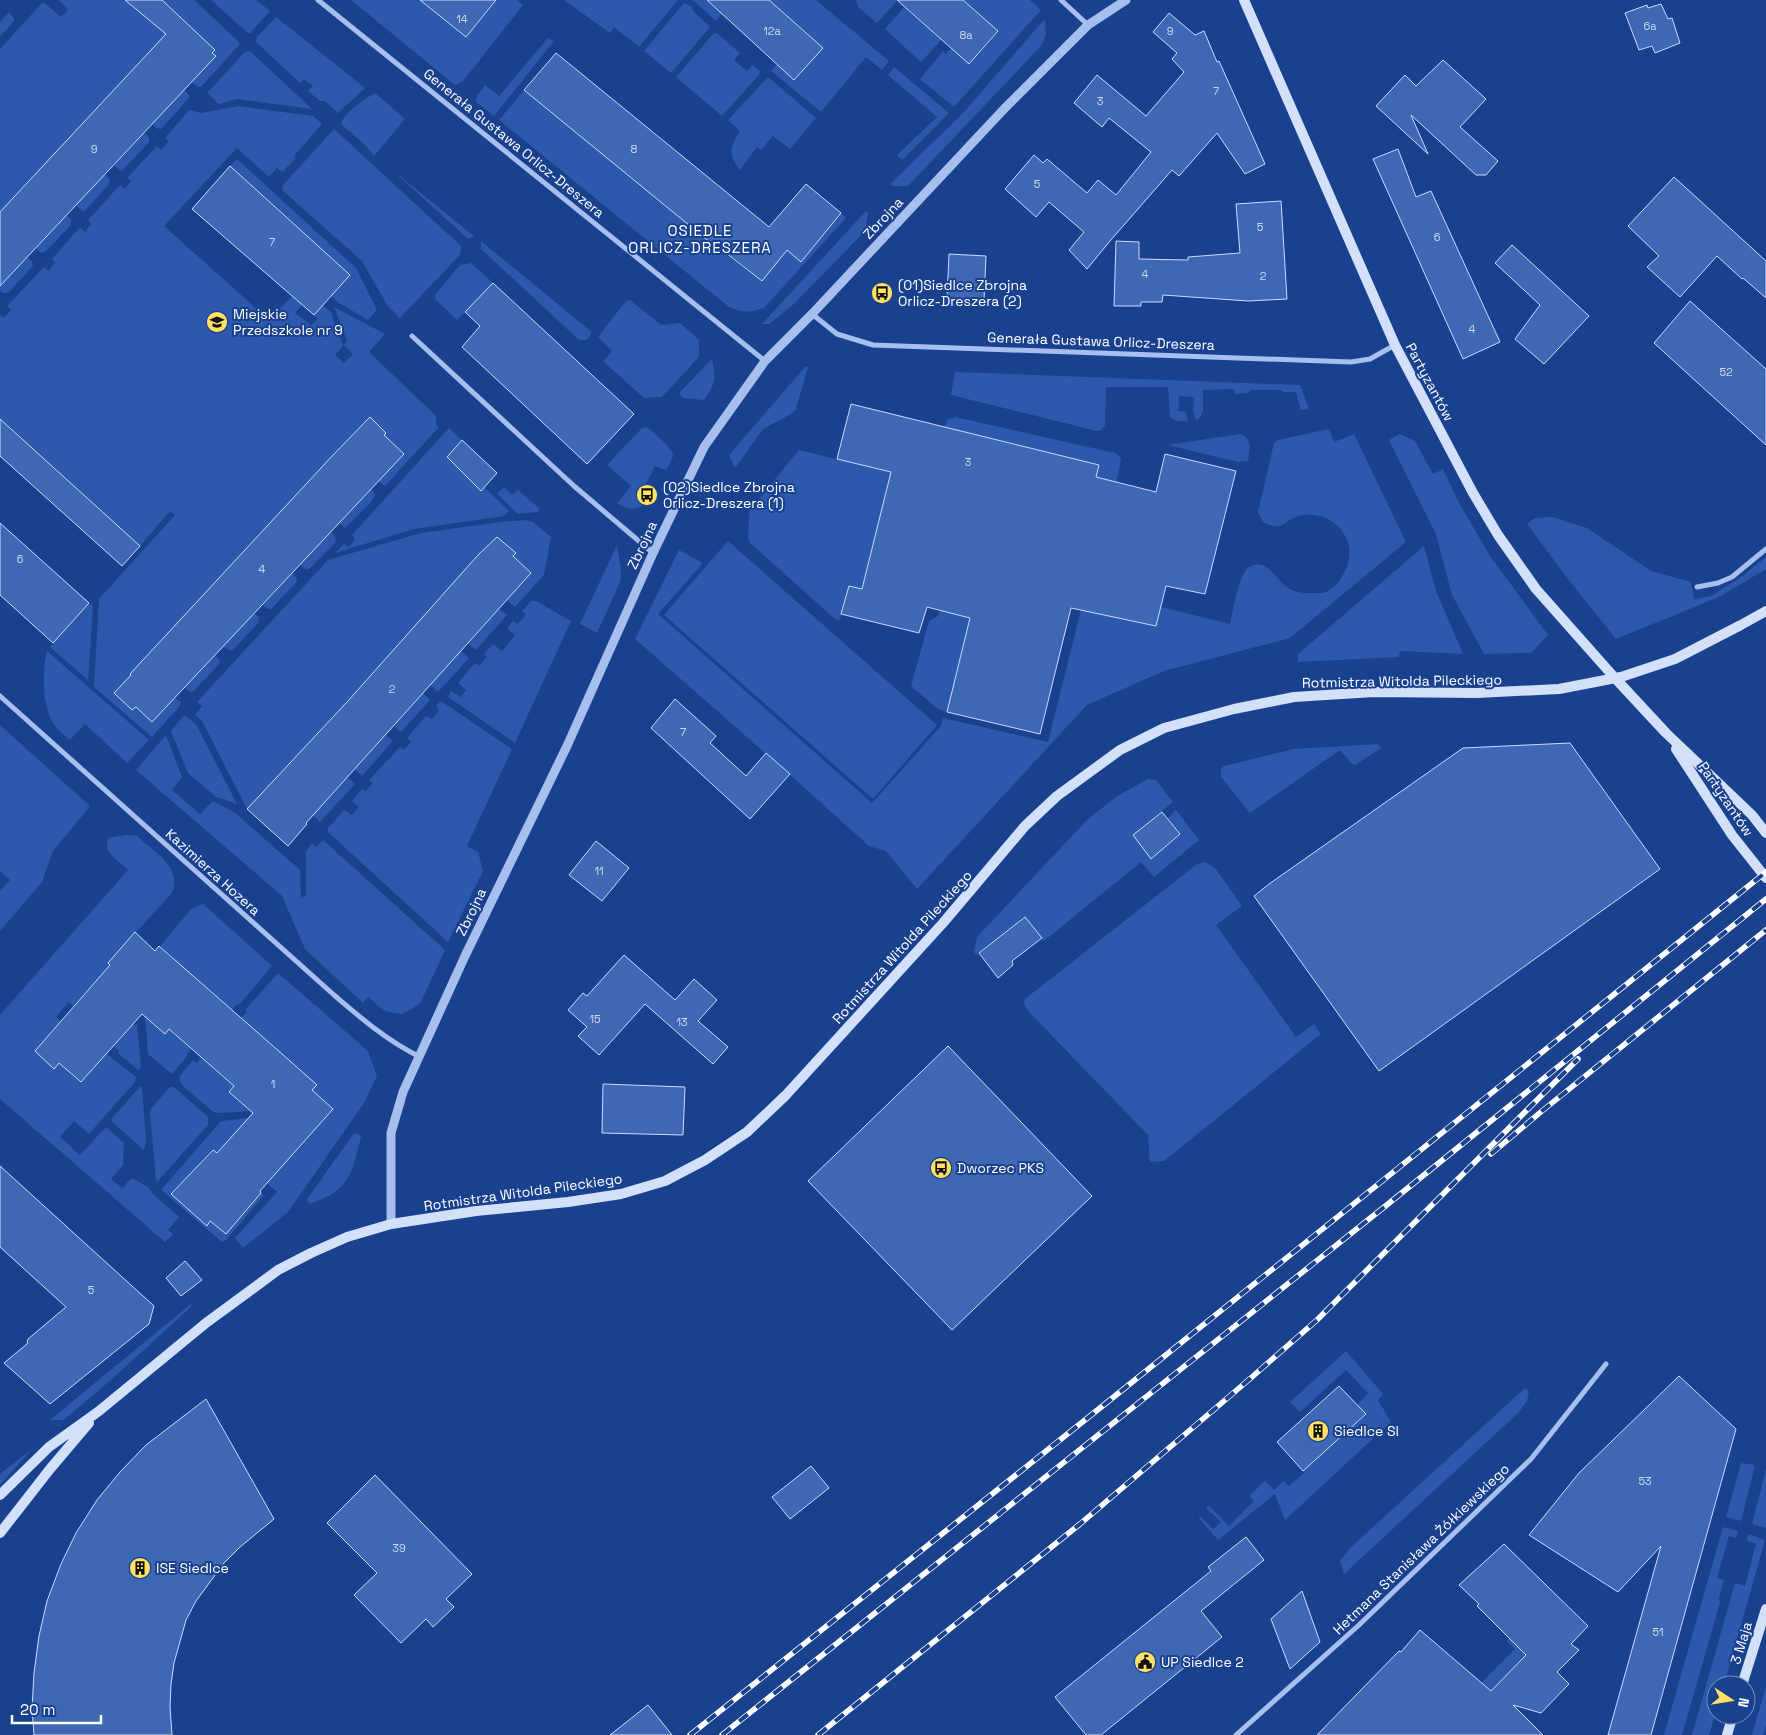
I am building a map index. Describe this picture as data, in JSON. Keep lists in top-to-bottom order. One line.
{"streets":{"main road":["Partyzantów","Rotmistrza Witolda Pileckiego","3 Maja"],"street":["Generała Gustawa Orlicz-Dreszera","Zbrojna","Kazimierza Hozera","Hetmana Stanisława Żółkiewskiego"]},"crossings":[["Generała Gustawa Orlicz-Dreszera","Zbrojna"],["Generała Gustawa Orlicz-Dreszera","Partyzantów"],["Zbrojna","Rotmistrza Witolda Pileckiego"],["Zbrojna","Kazimierza Hozera"]],"districts":["OSIEDLE ORLICZ-DRESZERA"],"places":{"bus stop":["(01)Siedlce Zbrojna Orlicz-Dreszera (2)","(02)Siedlce Zbrojna Orlicz-Dreszera (1)","Dworzec PKS"],"school or university":["Miejskie Przedszkole nr 9"],"building":["Siedlce Sl","ISE Siedlce"],"public building":["UP Siedlce 2"]},"house_numbers":["14","6a","12a","9","8a","7","3","9","8","5","5","6","7","4","2","4","52","3","6","4","2","7","11","15","13","1","5","53","39","51"],"scale_bar":"20 m","north":"right"}
